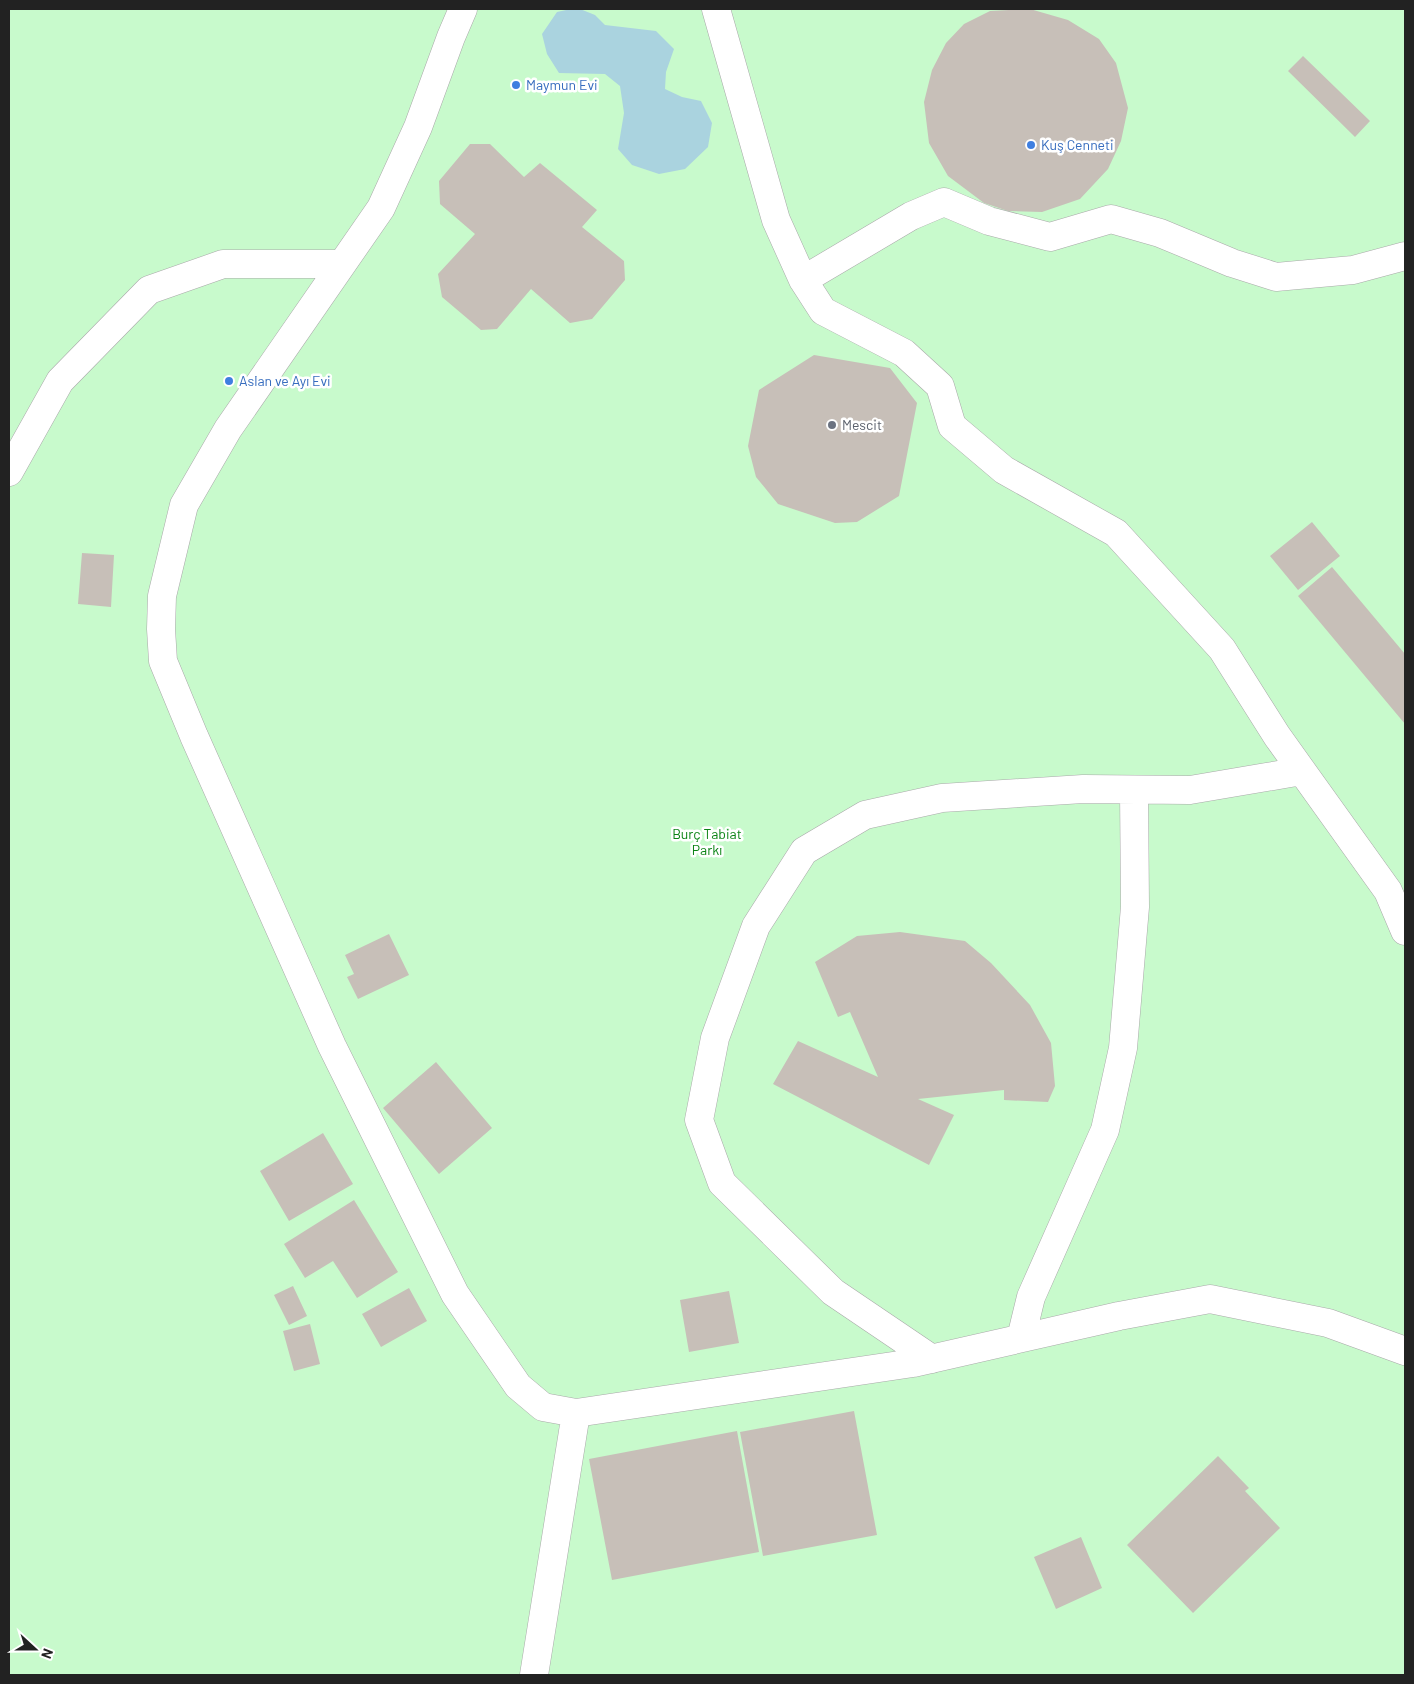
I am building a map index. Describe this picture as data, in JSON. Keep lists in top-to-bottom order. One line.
{"parks":["Burç Tabiat Parkı"],"places":["Maymun Evi","Kuş Cenneti","Aslan ve Ayı Evi","Mescit"],"north":"right"}
